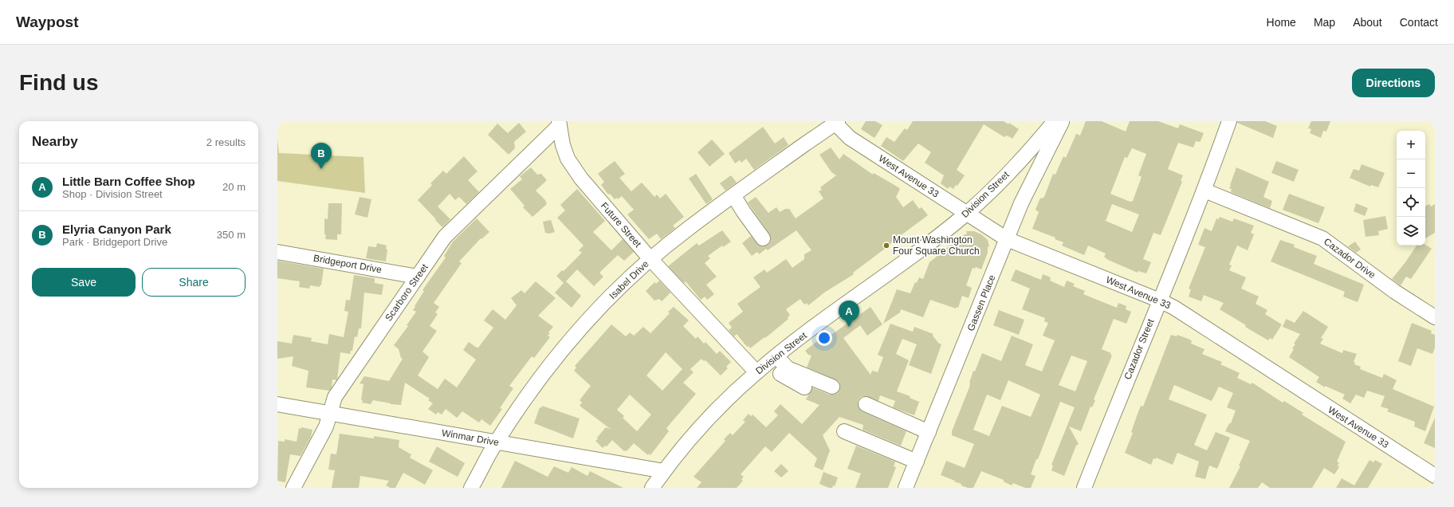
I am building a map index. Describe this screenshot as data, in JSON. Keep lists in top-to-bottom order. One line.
{"streets":{"street":["West Avenue 33","Division Street","Future Street","Cazador Drive","Bridgeport Drive","Isabel Drive","Scarboro Street","Gassen Place","Cazador Street","Winmar Drive"]},"crossings":[["West Avenue 33","Division Street"],["West Avenue 33","Isabel Drive"],["West Avenue 33","Gassen Place"],["West Avenue 33","Cazador Street"],["Division Street","Future Street"],["Division Street","Winmar Drive"],["Future Street","Isabel Drive"],["Future Street","Scarboro Street"],["Cazador Drive","Cazador Street"],["Bridgeport Drive","Scarboro Street"],["Isabel Drive","Winmar Drive"],["Scarboro Street","Winmar Drive"]],"places":["Mount Washington Four Square Church"],"page":{"header":"Waypost","nav":["Home","Map","About","Contact"],"buttons":["Directions",["Save","Share"]],"title":"Find us","heading":["Nearby","2 results"],"map_buttons":["+","−"],"pins":["B","A"],"list":[{"mark":"A","name":"Little Barn Coffee Shop","note":"Shop · Division Street","value":"20 m"},{"mark":"B","name":"Elyria Canyon Park","note":"Park · Bridgeport Drive","value":"350 m"}]}}
